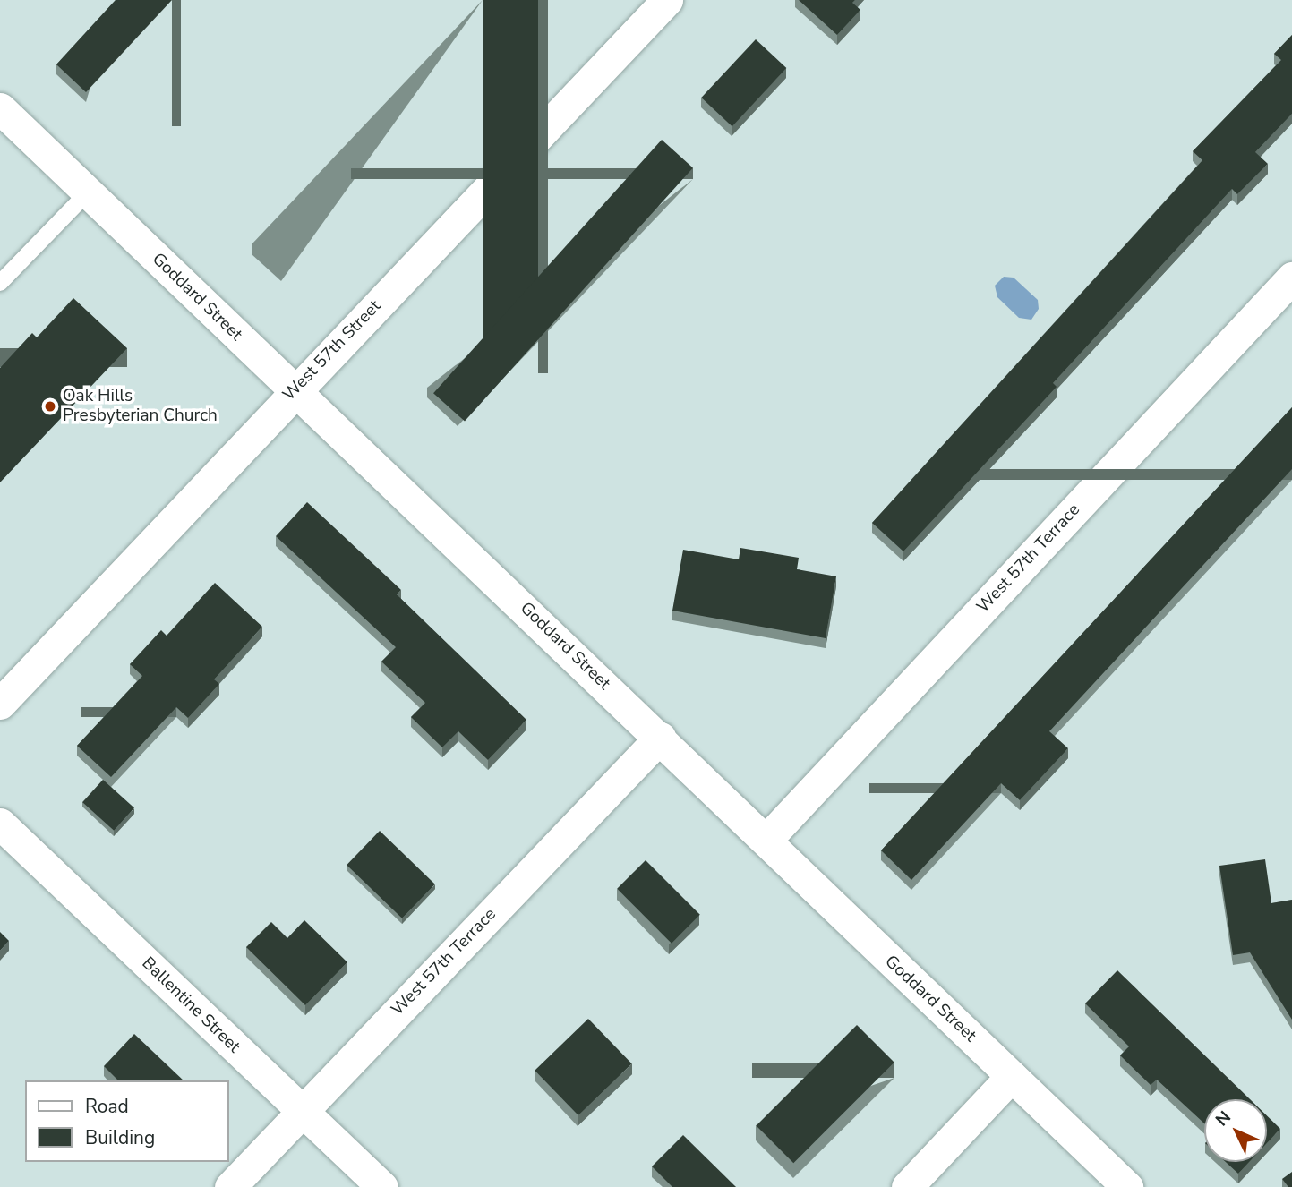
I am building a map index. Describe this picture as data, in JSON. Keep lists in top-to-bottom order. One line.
{"streets":{"street":["Goddard Street","West 57th Street","West 57th Terrace","Ballentine Street"]},"crossings":[["Goddard Street","West 57th Street"],["Goddard Street","West 57th Terrace"],["West 57th Terrace","Ballentine Street"]],"places":["Oak Hills Presbyterian Church"],"legend":["Road","Building"],"north":"top left"}
